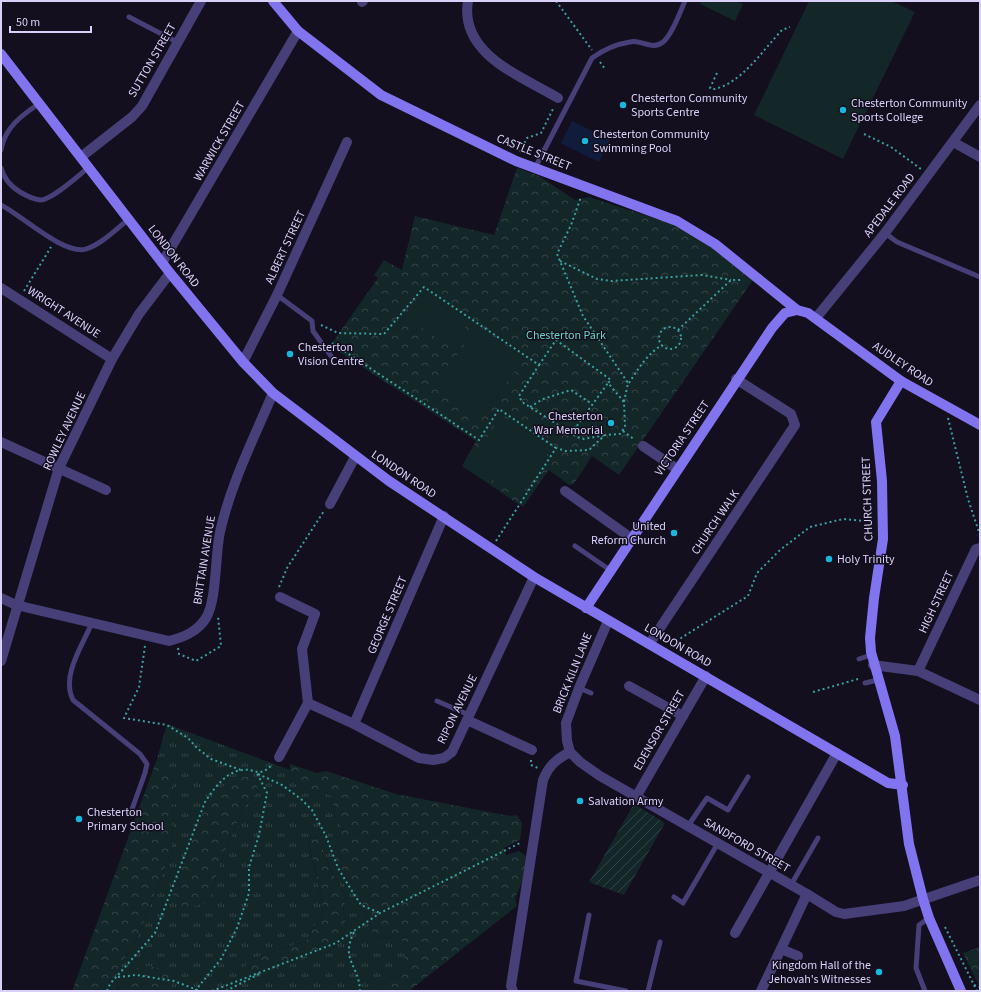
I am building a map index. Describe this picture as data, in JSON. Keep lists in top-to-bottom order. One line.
{"streets":{"street":["SUTTON STREET","WARWICK STREET","CASTLE STREET","APEDALE ROAD","ALBERT STREET","LONDON ROAD","WRIGHT AVENUE","AUDLEY ROAD","ROWLEY AVENUE","VICTORIA STREET","CHURCH STREET","CHURCH WALK","BRITTAIN AVENUE","HIGH STREET","GEORGE STREET","BRICK KILN LANE","RIPON AVENUE","EDENSOR STREET","SANDFORD STREET"]},"crossings":[["SUTTON STREET","LONDON ROAD"],["WARWICK STREET","CASTLE STREET"],["WARWICK STREET","LONDON ROAD"],["CASTLE STREET","VICTORIA STREET"],["APEDALE ROAD","AUDLEY ROAD"],["ALBERT STREET","LONDON ROAD"],["LONDON ROAD","ROWLEY AVENUE"],["LONDON ROAD","VICTORIA STREET"],["LONDON ROAD","CHURCH STREET"],["LONDON ROAD","CHURCH WALK"],["LONDON ROAD","BRITTAIN AVENUE"],["LONDON ROAD","GEORGE STREET"],["LONDON ROAD","BRICK KILN LANE"],["LONDON ROAD","RIPON AVENUE"],["LONDON ROAD","EDENSOR STREET"],["WRIGHT AVENUE","ROWLEY AVENUE"],["AUDLEY ROAD","CHURCH STREET"],["ROWLEY AVENUE","BRITTAIN AVENUE"],["VICTORIA STREET","CHURCH WALK"],["CHURCH STREET","SANDFORD STREET"],["GEORGE STREET","RIPON AVENUE"],["BRICK KILN LANE","SANDFORD STREET"],["EDENSOR STREET","SANDFORD STREET"]],"parks":["Chesterton Park"],"places":["Chesterton Community Sports Centre","Chesterton Community Sports College","Chesterton Community Swimming Pool","Chesterton Vision Centre","Chesterton War Memorial","United Reform Church","Holy Trinity","Salvation Army","Chesterton Primary School","Kingdom Hall of the Jehovah's Witnesses"],"scale_bar":"50 m"}
